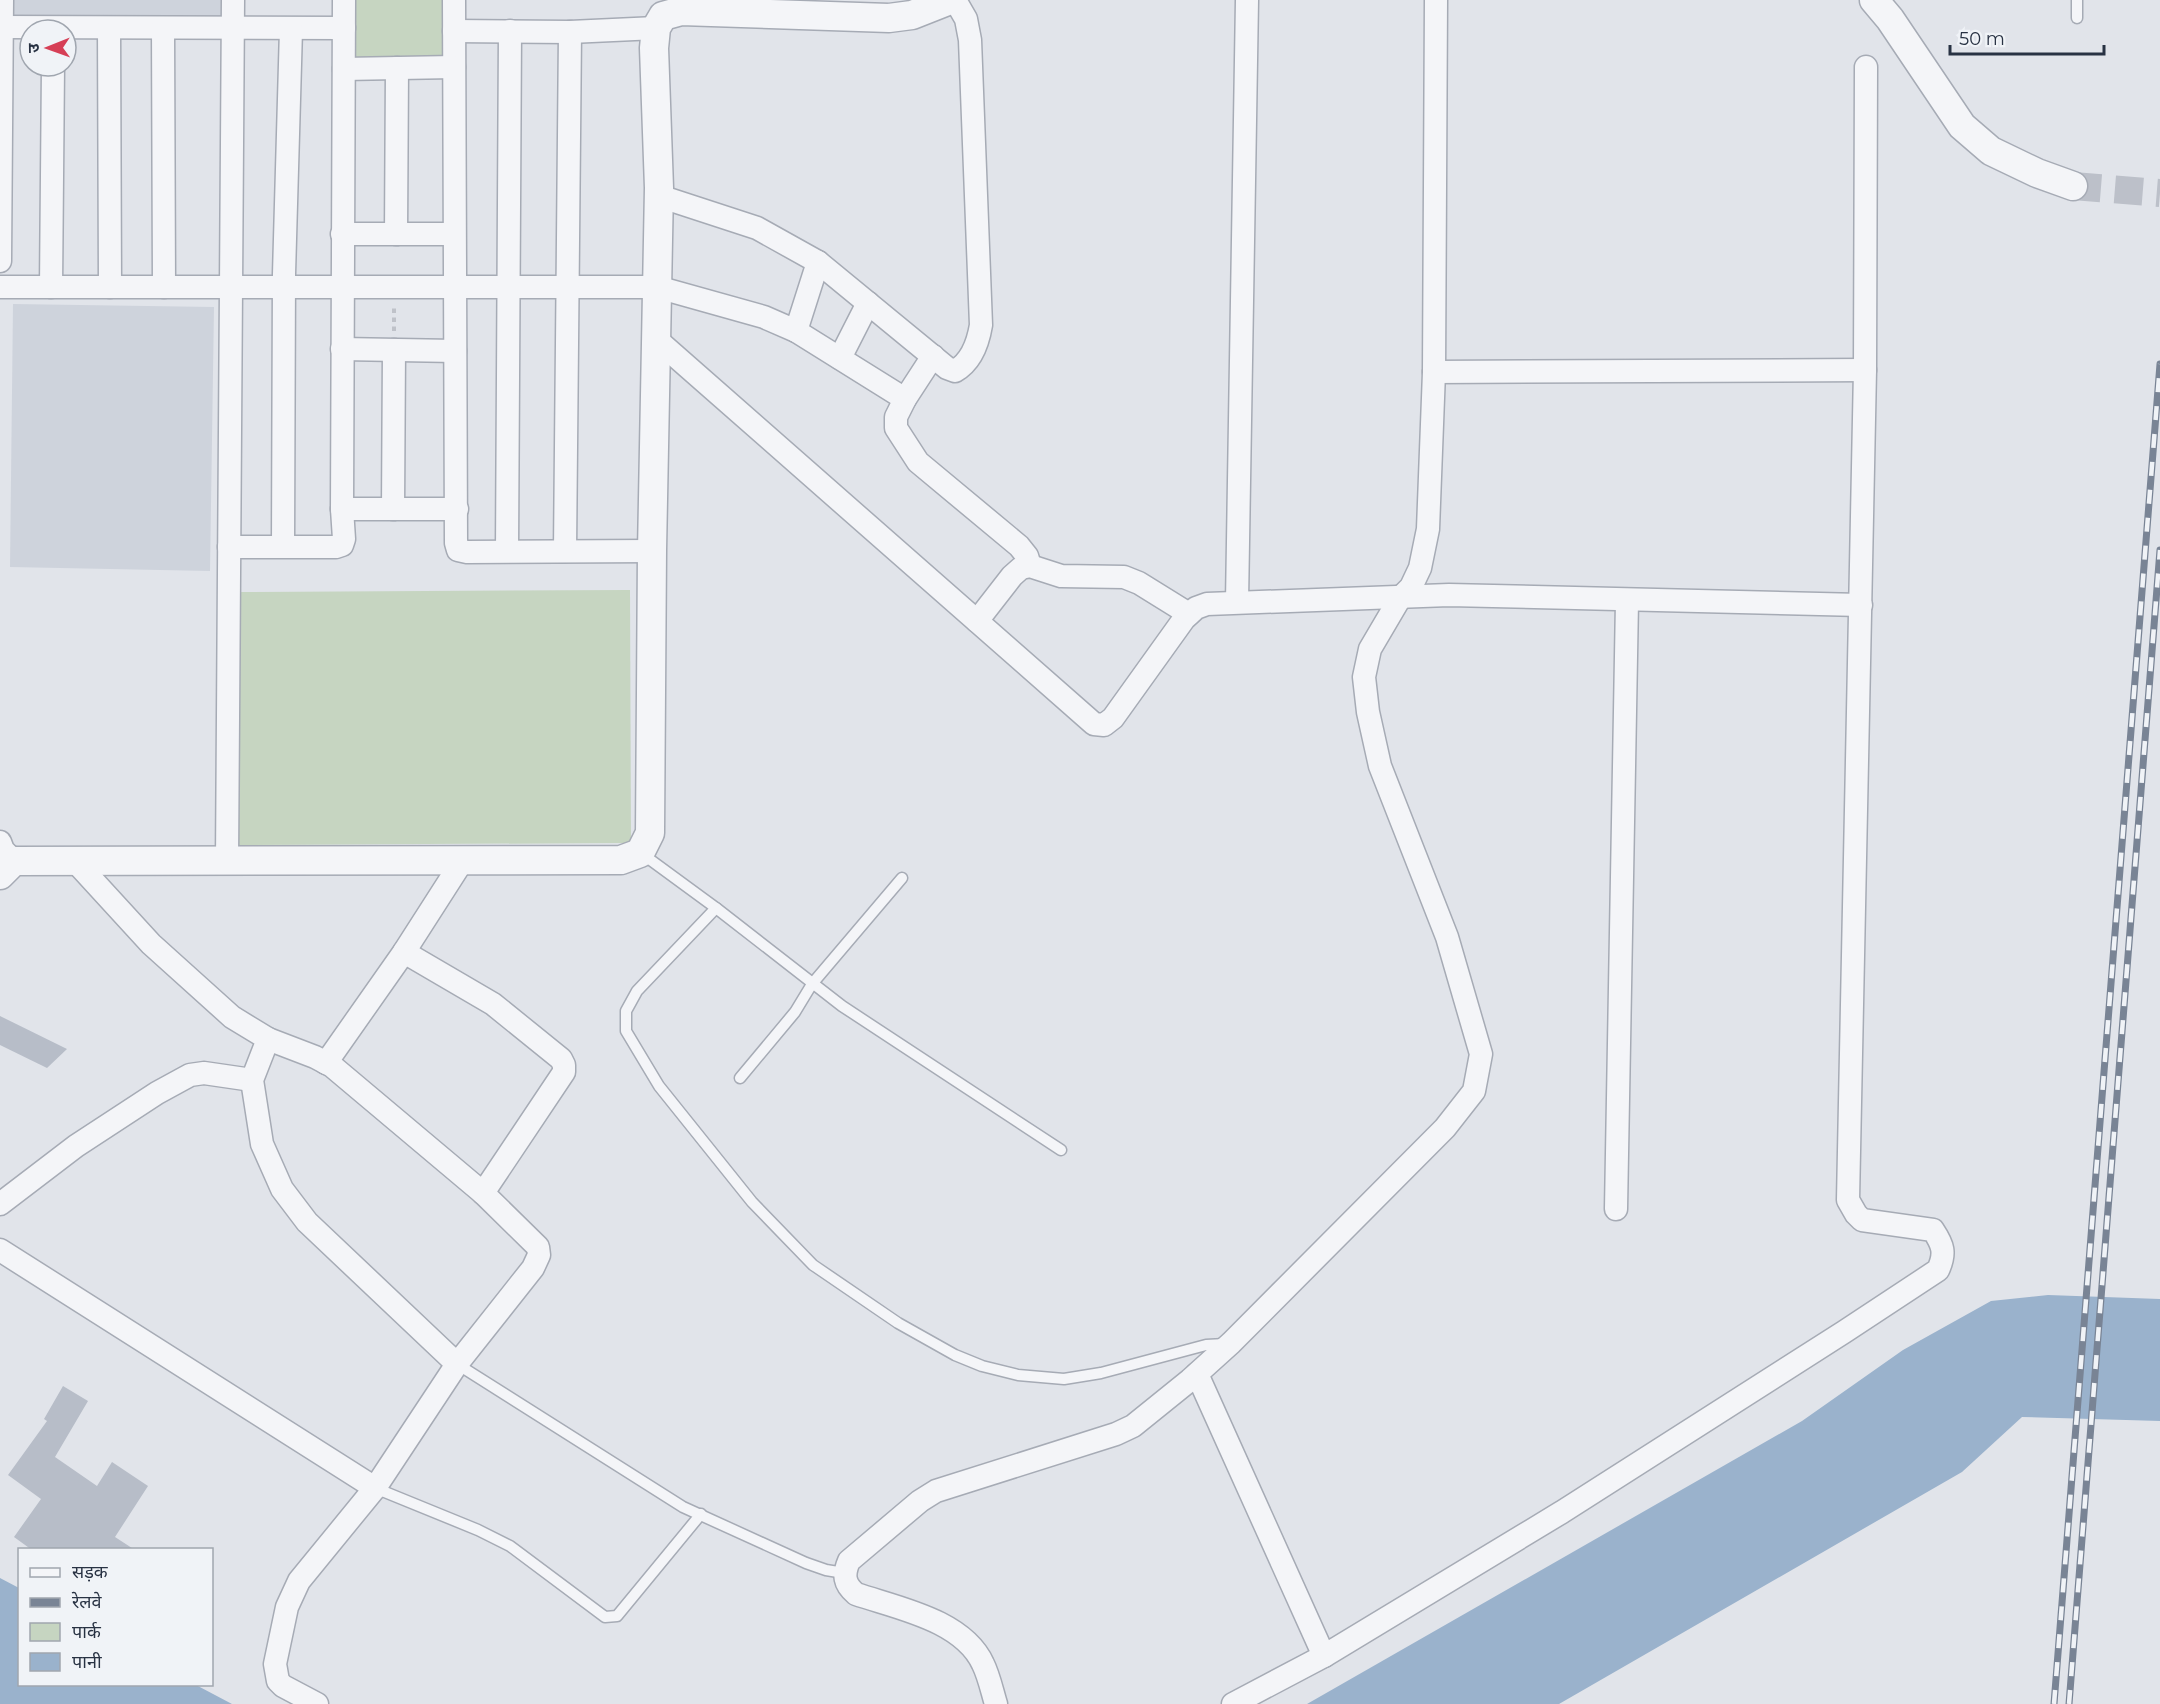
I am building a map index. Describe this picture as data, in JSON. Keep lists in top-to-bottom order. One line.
{"legend":["सड़क","रेलवे","पार्क","पानी"],"scale_bar":"50 m","north":"left"}
